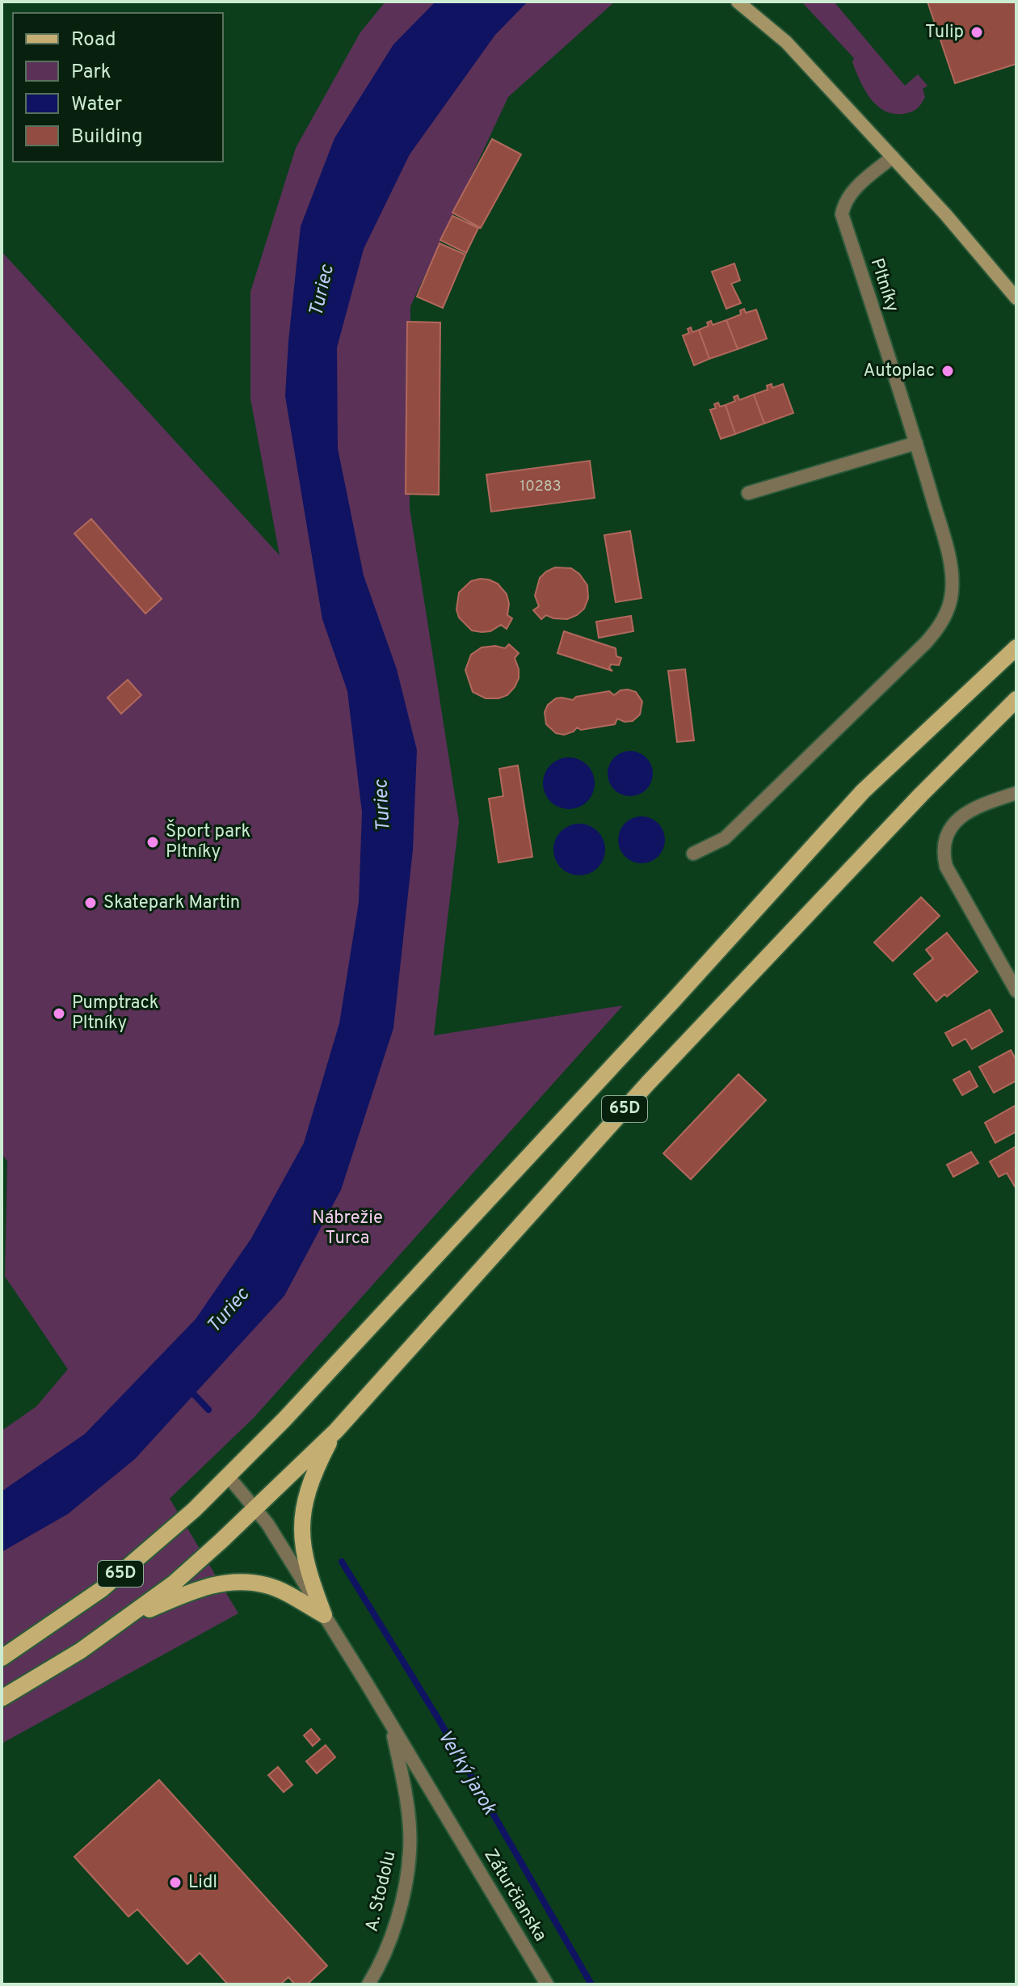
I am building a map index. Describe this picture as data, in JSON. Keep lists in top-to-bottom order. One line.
{"streets":{"main road":["65D"],"street":["Pltníky","A. Stodolu","Záturčianska"]},"crossings":[["65D","Záturčianska"],["A. Stodolu","Záturčianska"]],"water":["Turiec","Veľký jarok"],"parks":["Nábrežie Turca"],"places":["Tulip","Autoplac","Šport park Pltníky","Skatepark Martin","Pumptrack Pltníky","Lidl"],"house_numbers":["10283"],"legend":["Road","Park","Water","Building"]}
